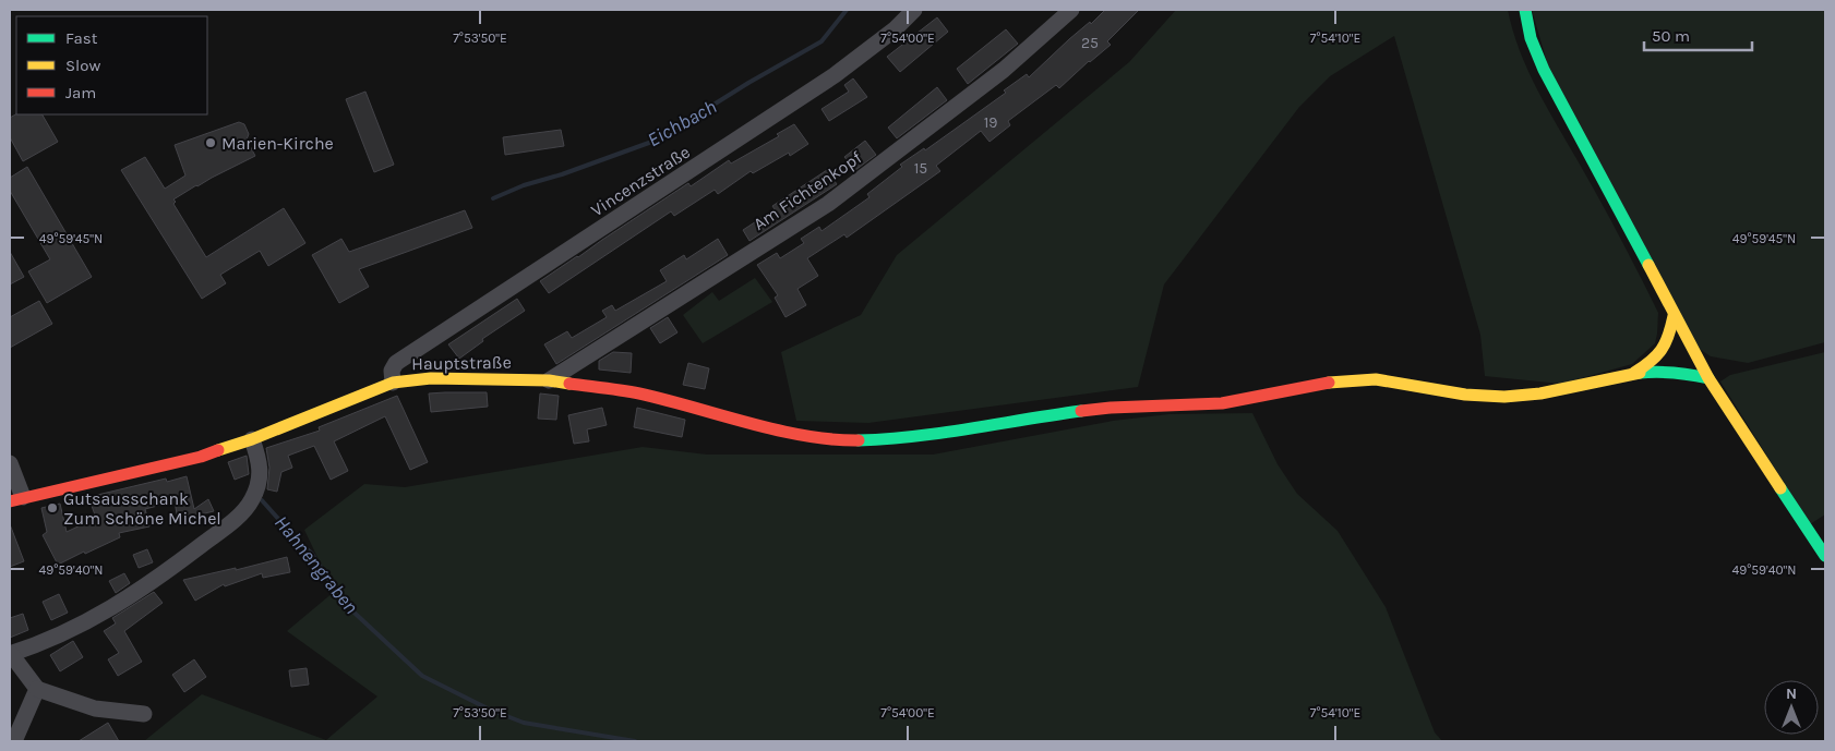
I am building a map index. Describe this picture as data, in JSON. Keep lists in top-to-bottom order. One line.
{"streets":{"street":["Vincenzstraße","Am Fichtenkopf","Hauptstraße"]},"crossings":[["Vincenzstraße","Hauptstraße"],["Am Fichtenkopf","Hauptstraße"]],"water":["Eichbach","Hahnengraben"],"places":["Marien-Kirche","Gutsausschank Zum Schöne Michel"],"house_numbers":["25","19","15"],"legend":["Fast","Slow","Jam"],"scale_bar":"50 m","north":"top","coordinates":["7°53'50\"E","7°54'00\"E","7°54'10\"E","49°59'45\"N","49°59'40\"N"]}
